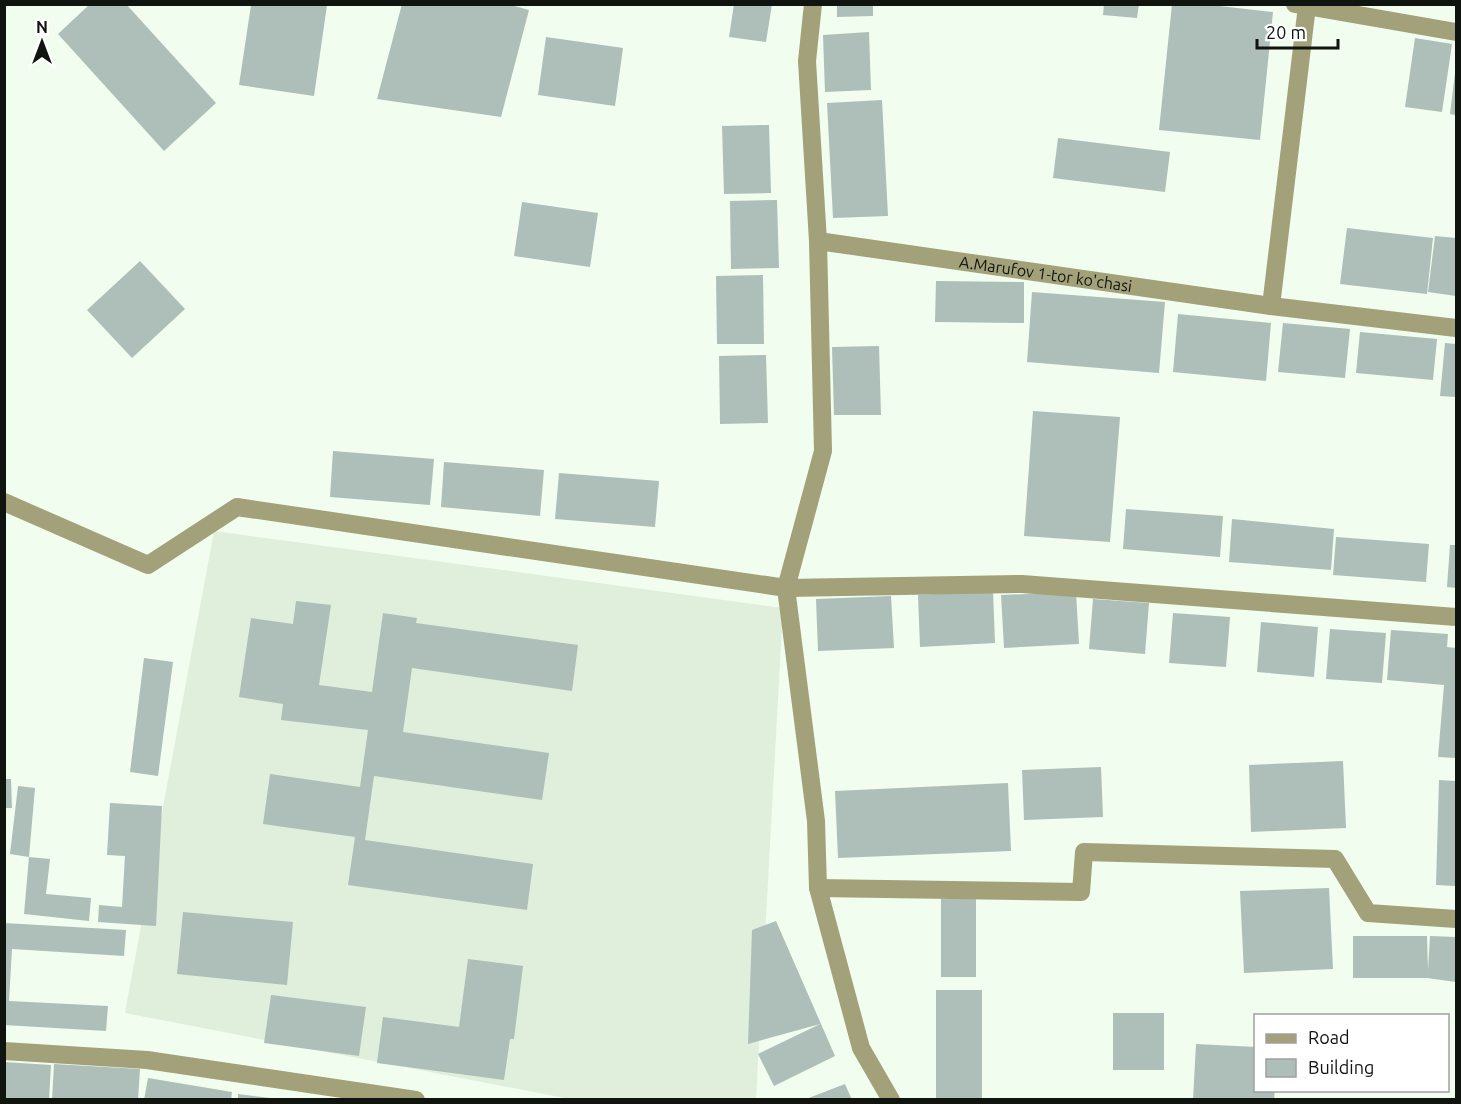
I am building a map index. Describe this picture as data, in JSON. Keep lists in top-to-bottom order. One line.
{"streets":{"street":["A.Marufov 1-tor ko'chasi"]},"legend":["Road","Building"],"scale_bar":"20 m","north":"top"}
